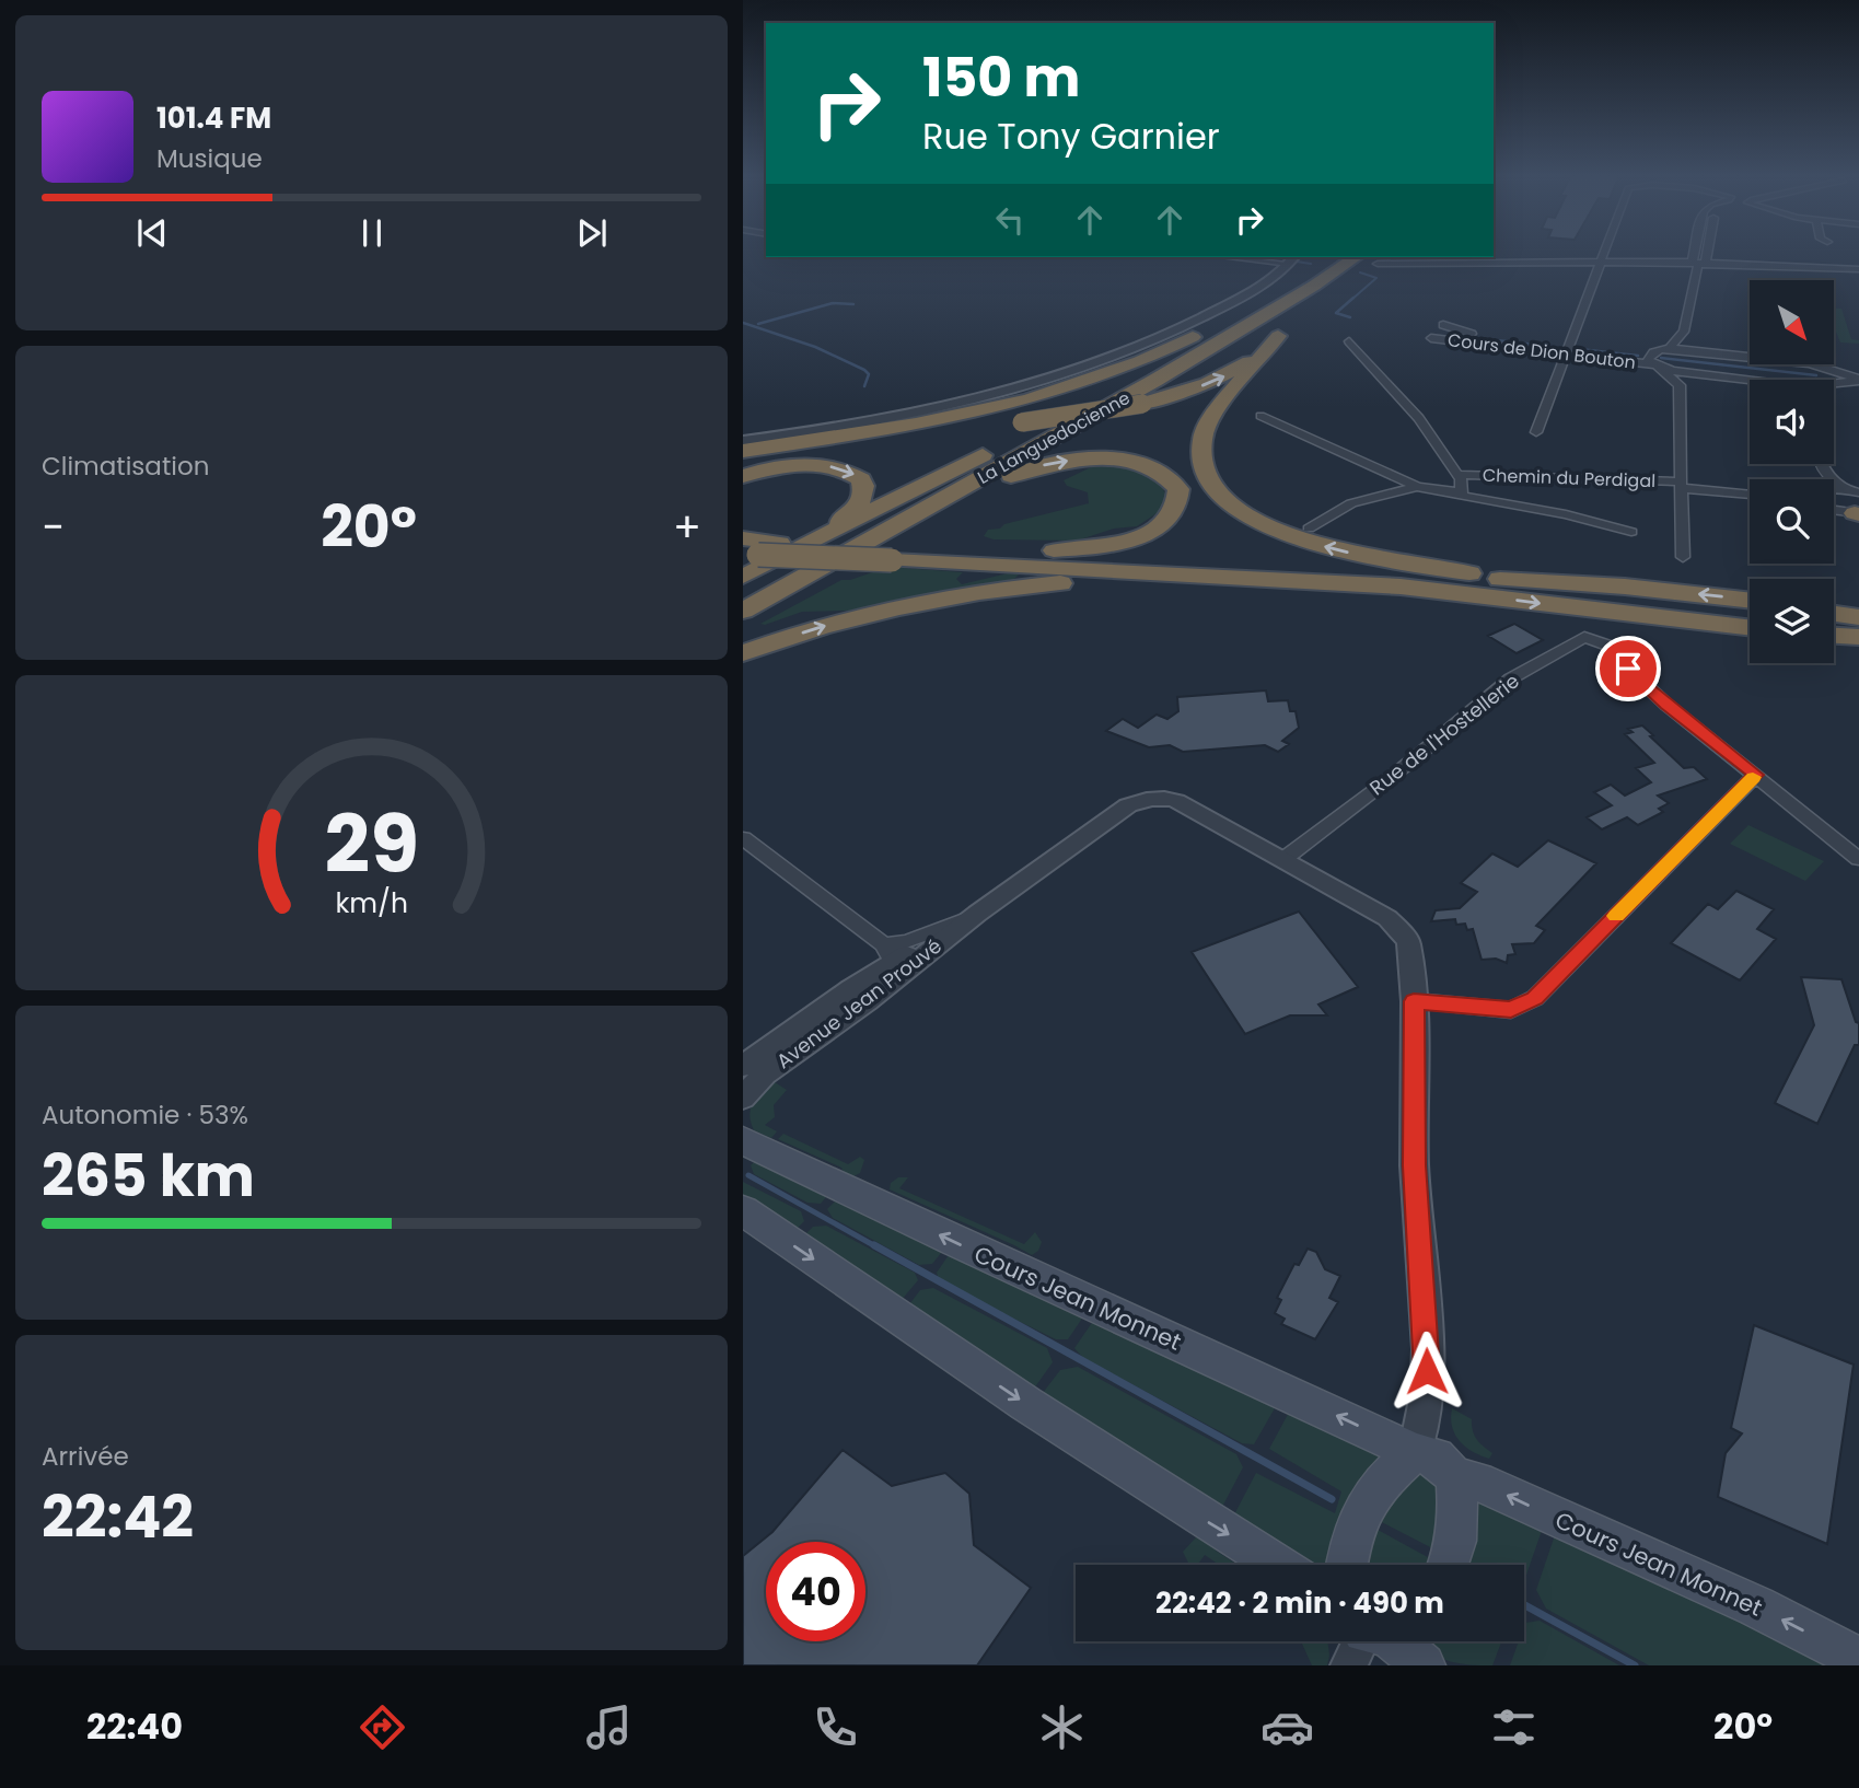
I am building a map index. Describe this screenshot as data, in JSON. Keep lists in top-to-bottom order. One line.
{"streets":{"highway":["La Languedocienne"],"main road":["Cours Jean Monnet"],"street":["Cours de Dion Bouton","Chemin du Perdigal","Rue de l'Hostellerie","Avenue Jean Prouvé"]},"crossings":[["Rue de l'Hostellerie","Avenue Jean Prouvé"]],"north":"bottom right","page":{"turn":["150 m","Rue Tony Garnier"],"song":["101.4 FM","Musique"],"tile":["Climatisation",["Autonomie · 53%","265 km"],["Arrivée","22:42"]],"heat":["−","20°","+"],"limit":"40","trip":"22:42 · 2 min · 490 m","tabs":["22:40","20°"],"gauge":["29","km/h"]}}
